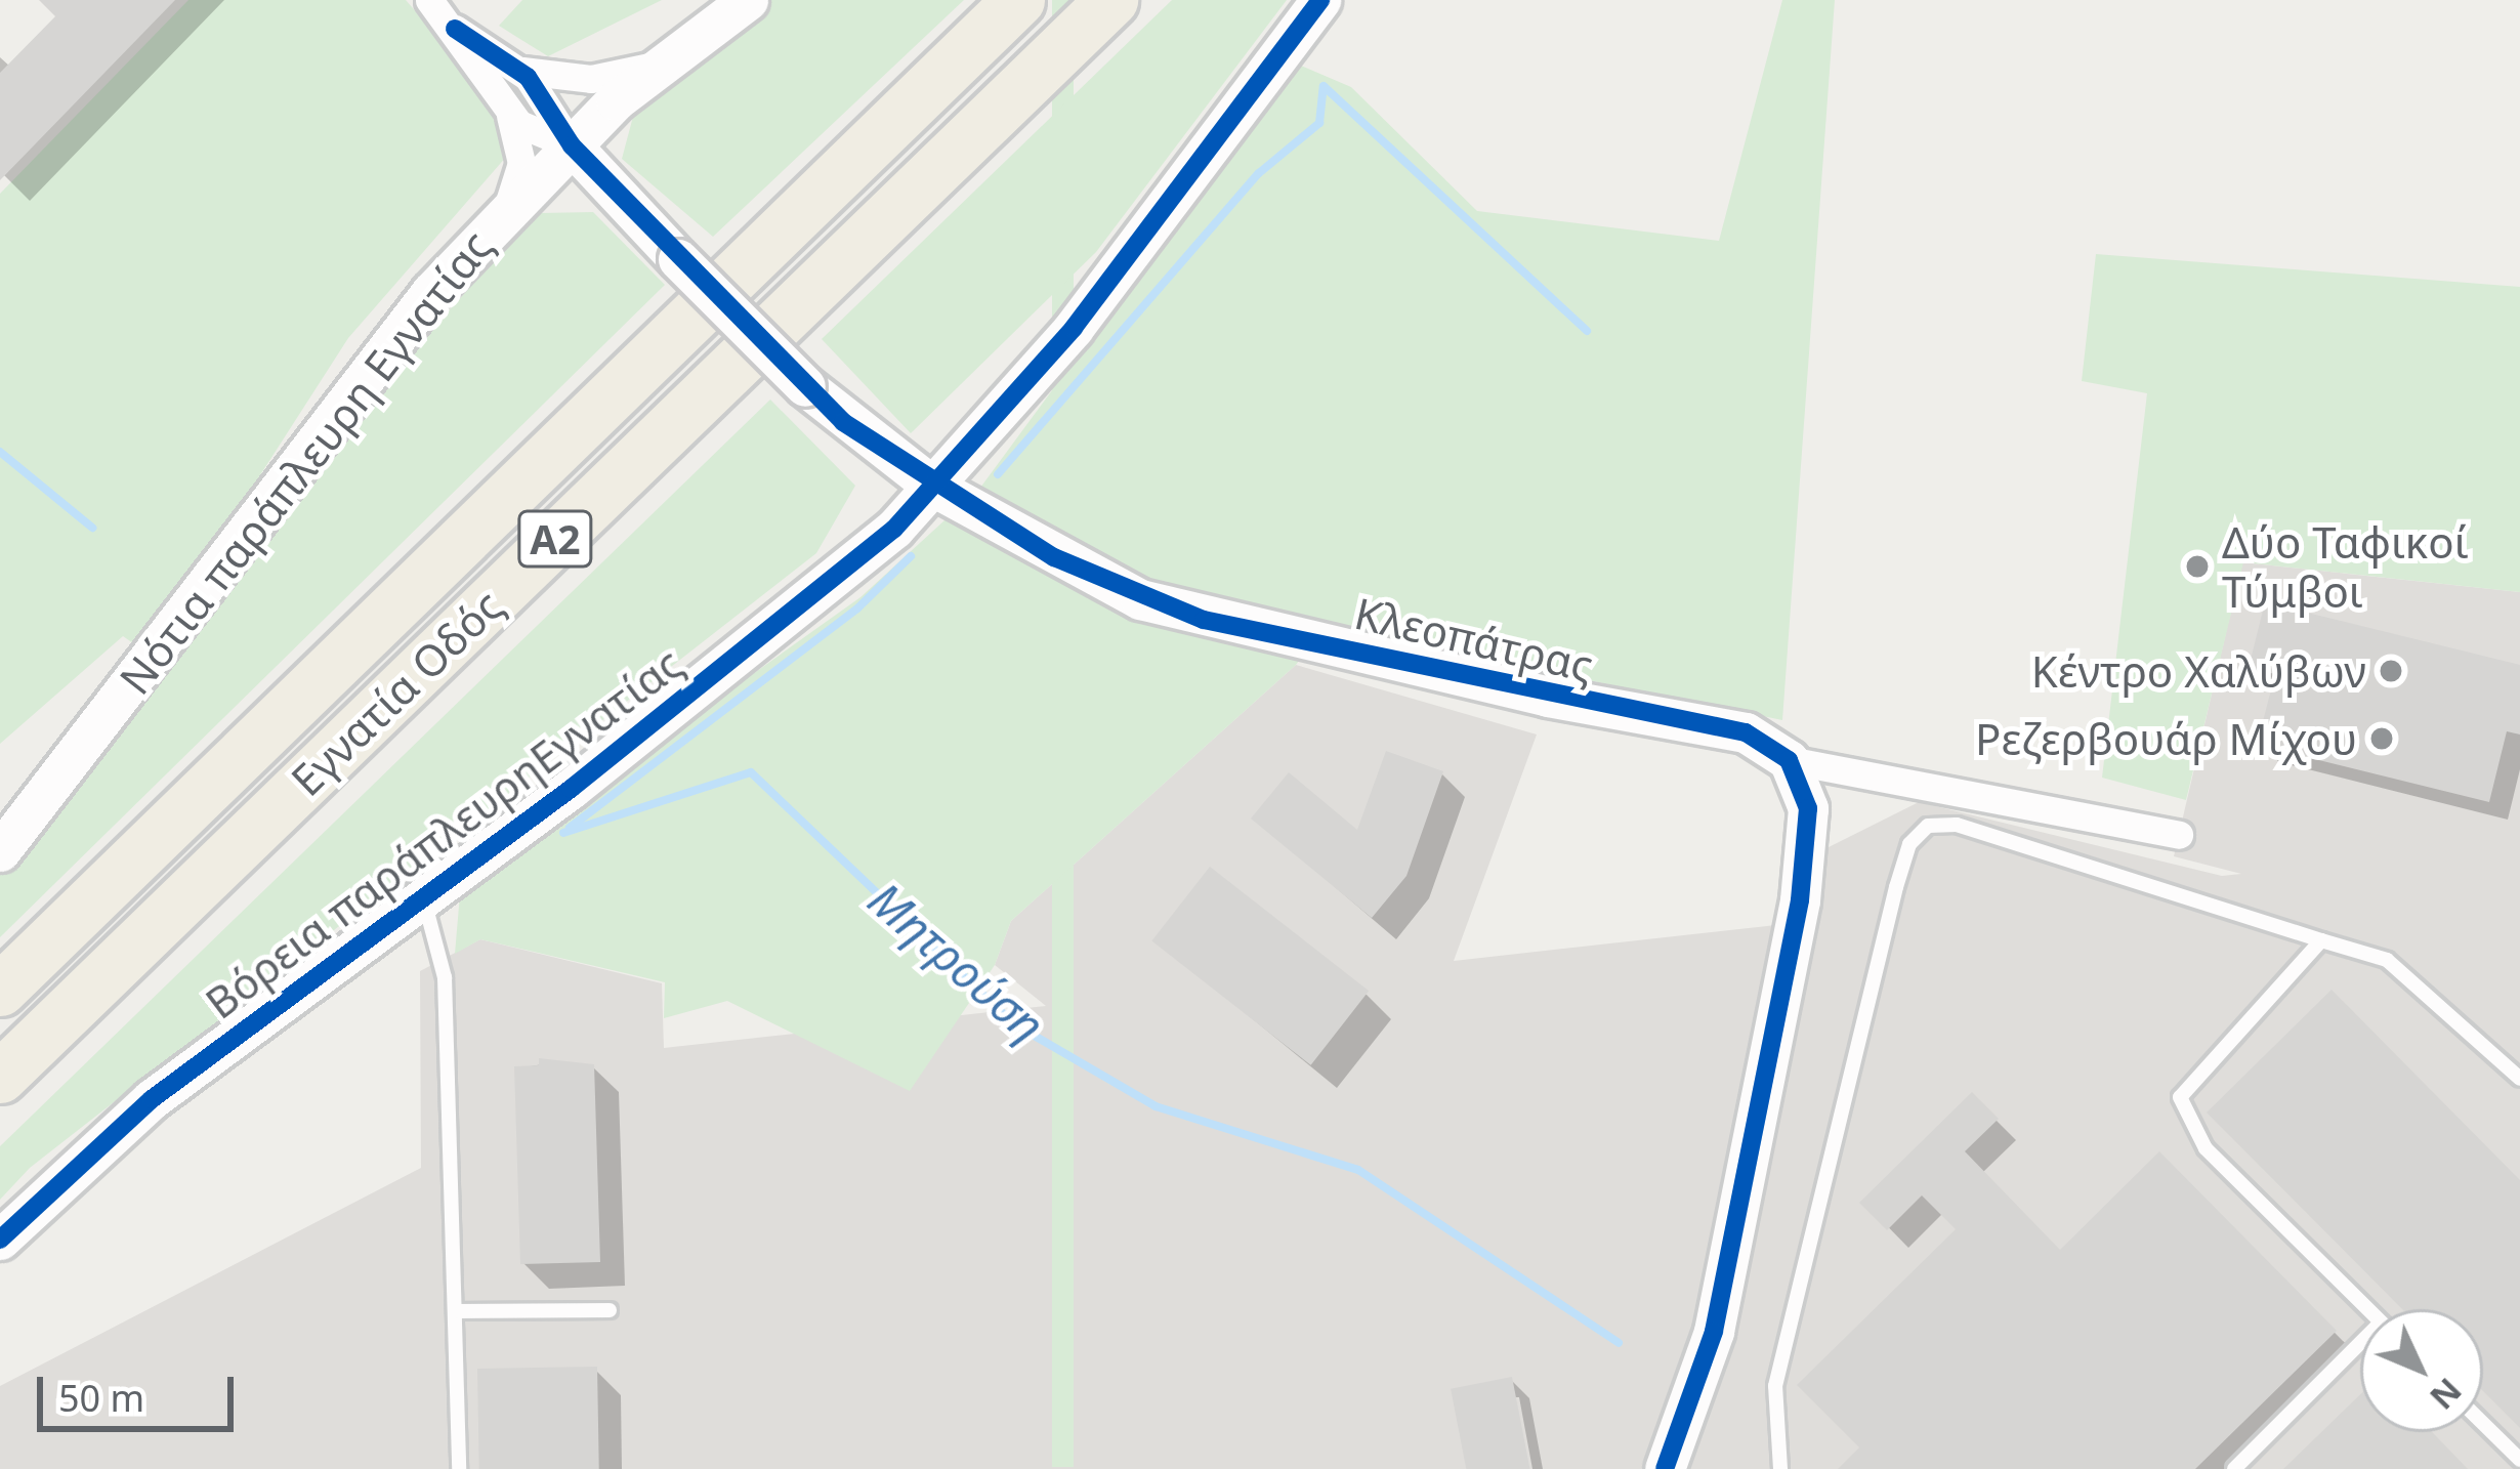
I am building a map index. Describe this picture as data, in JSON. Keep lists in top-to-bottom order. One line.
{"streets":{"highway":["Α2","Εγνατία Οδός"],"street":["Νότια παράπλευρη Εγνατίας","Κλεοπάτρας","Βόρεια παράπλευρηΕγνατίας"]},"crossings":[["Νότια παράπλευρη Εγνατίας","Κλεοπάτρας"],["Κλεοπάτρας","Βόρεια παράπλευρηΕγνατίας"]],"water":["Μητρούση"],"places":["Δύο Ταφικοί Τύμβοι","Κέντρο Χαλύβων","Ρεζερβουάρ Μίχου"],"scale_bar":"50 m","north":"bottom right"}
